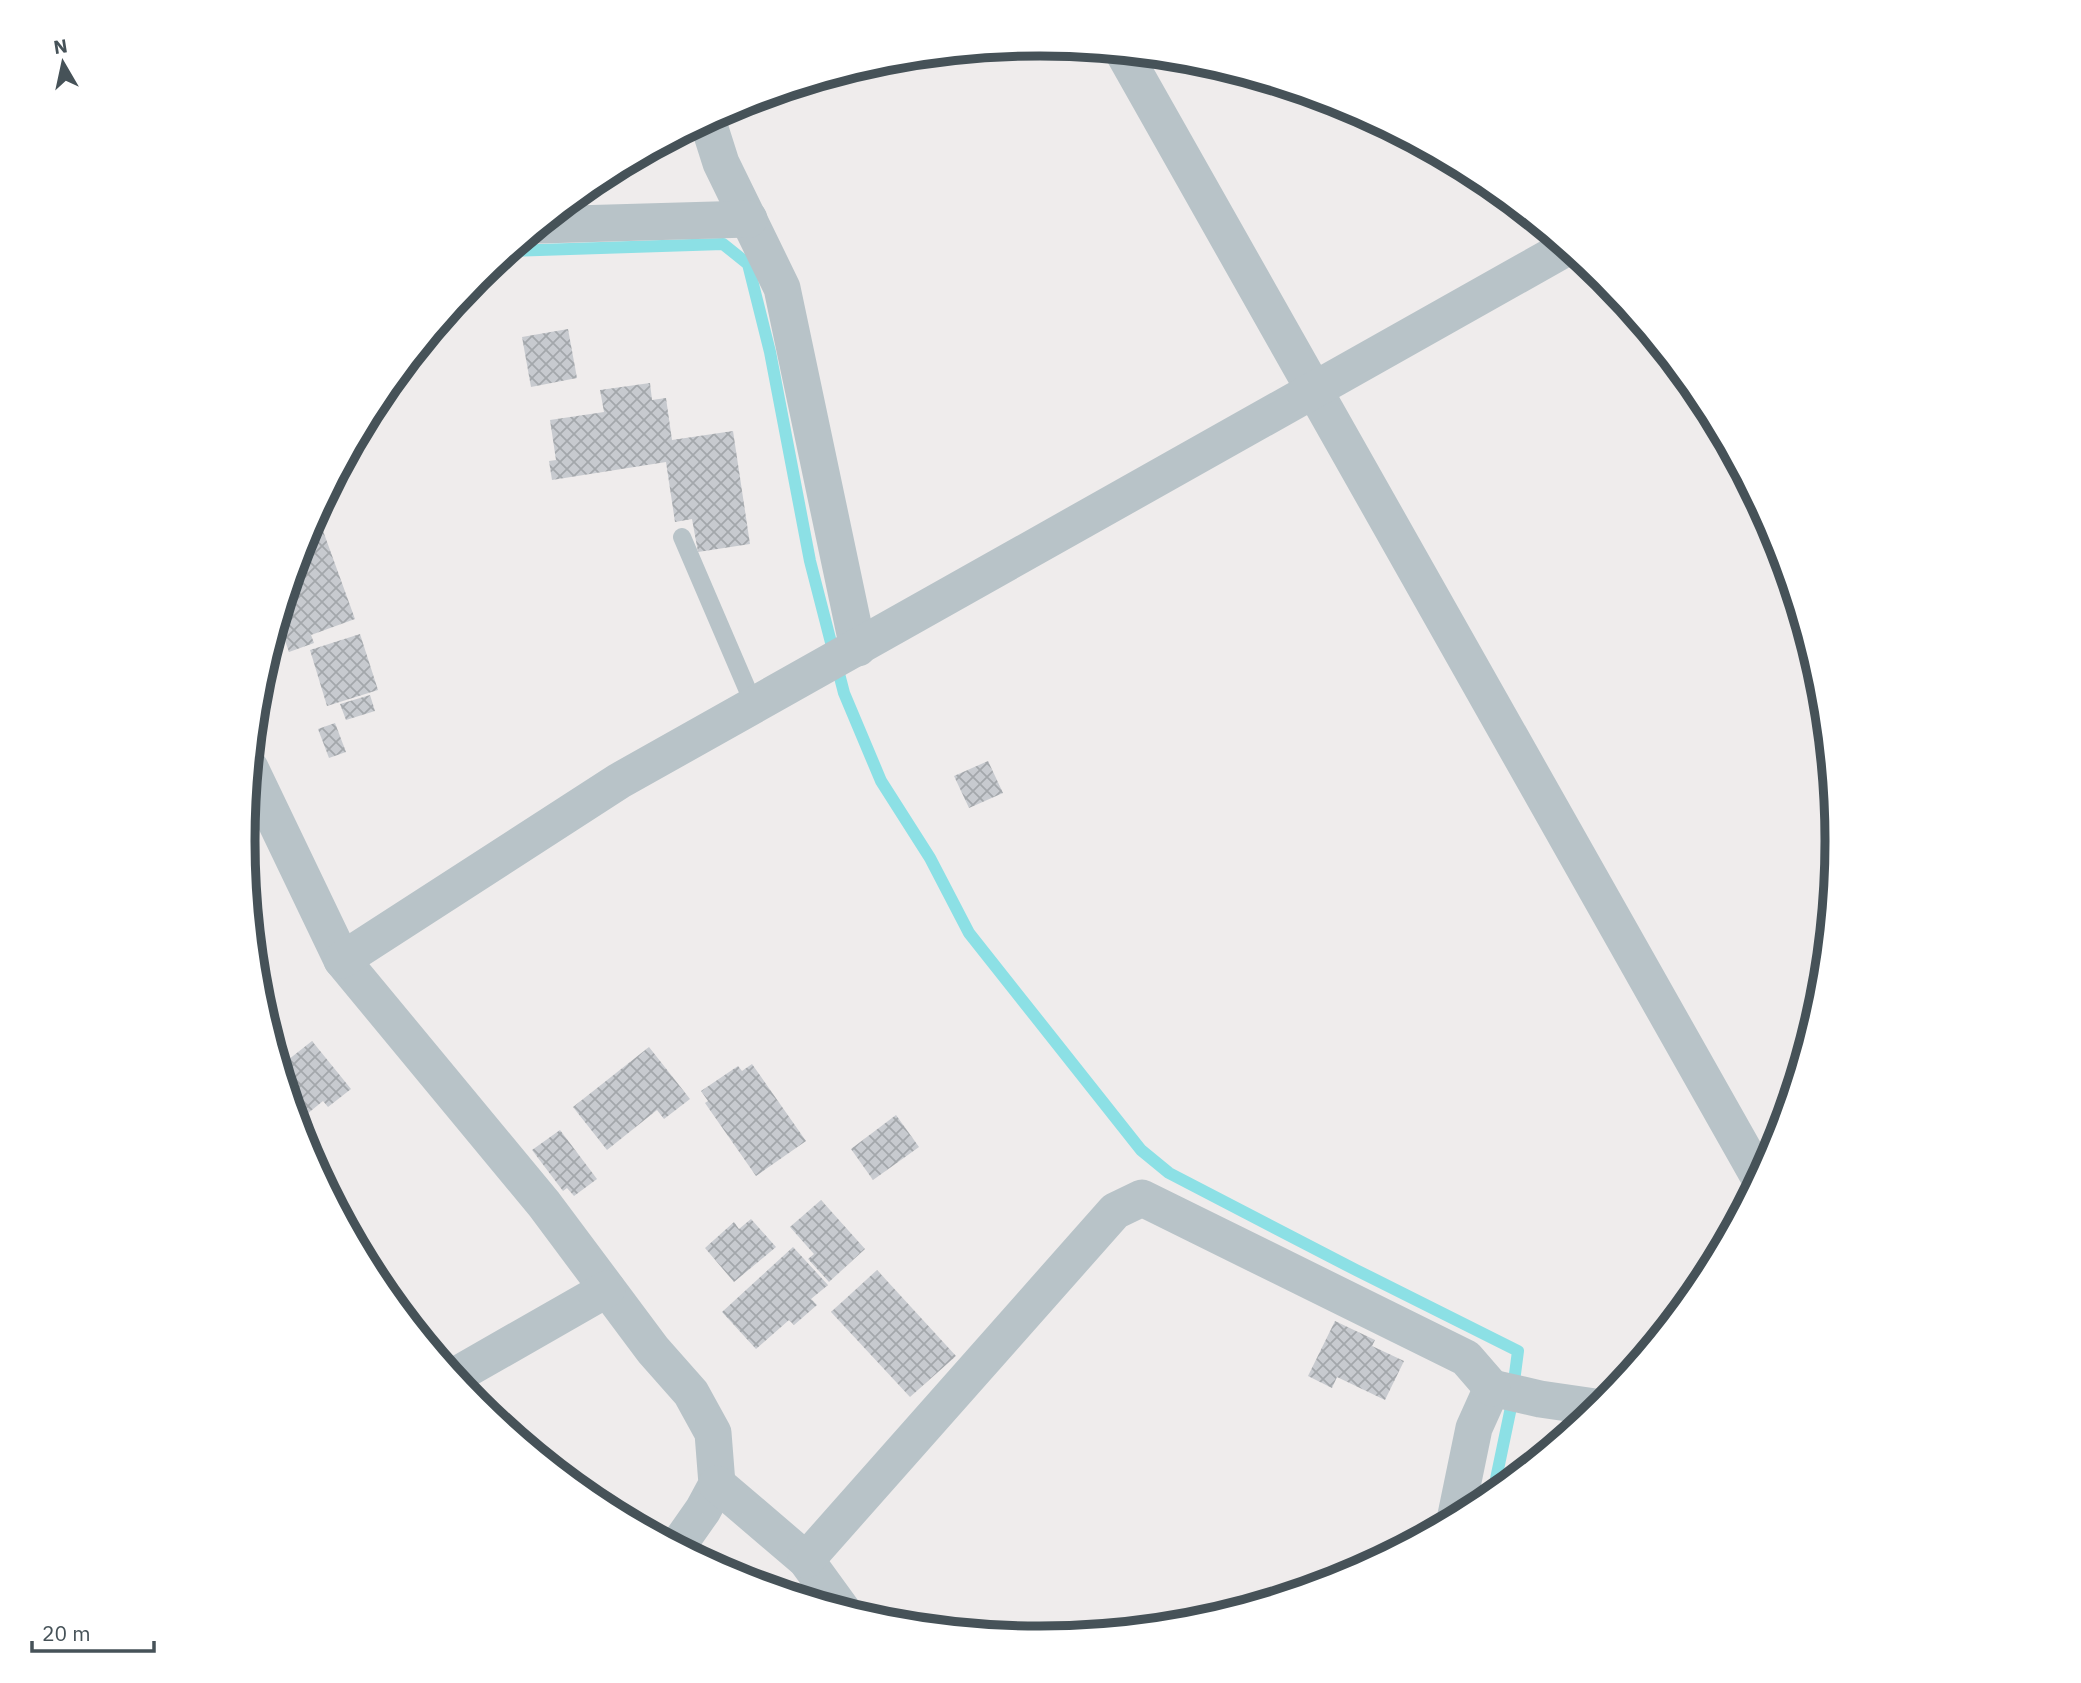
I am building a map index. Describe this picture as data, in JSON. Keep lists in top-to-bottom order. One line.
{"scale_bar":"20 m","north":"top"}
